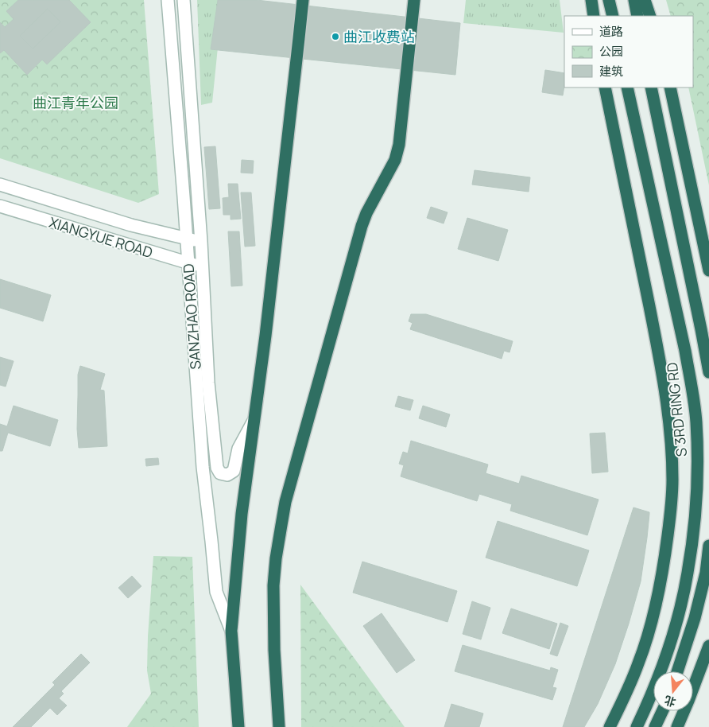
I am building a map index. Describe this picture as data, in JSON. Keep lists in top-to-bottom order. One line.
{"streets":{"highway":["S 3RD RING RD"],"street":["XIANGYUE ROAD","SANZHAO ROAD"]},"crossings":[["XIANGYUE ROAD","SANZHAO ROAD"]],"parks":["曲江青年公园"],"places":["曲江收费站"],"legend":["道路","公园","建筑"],"north":"bottom"}
